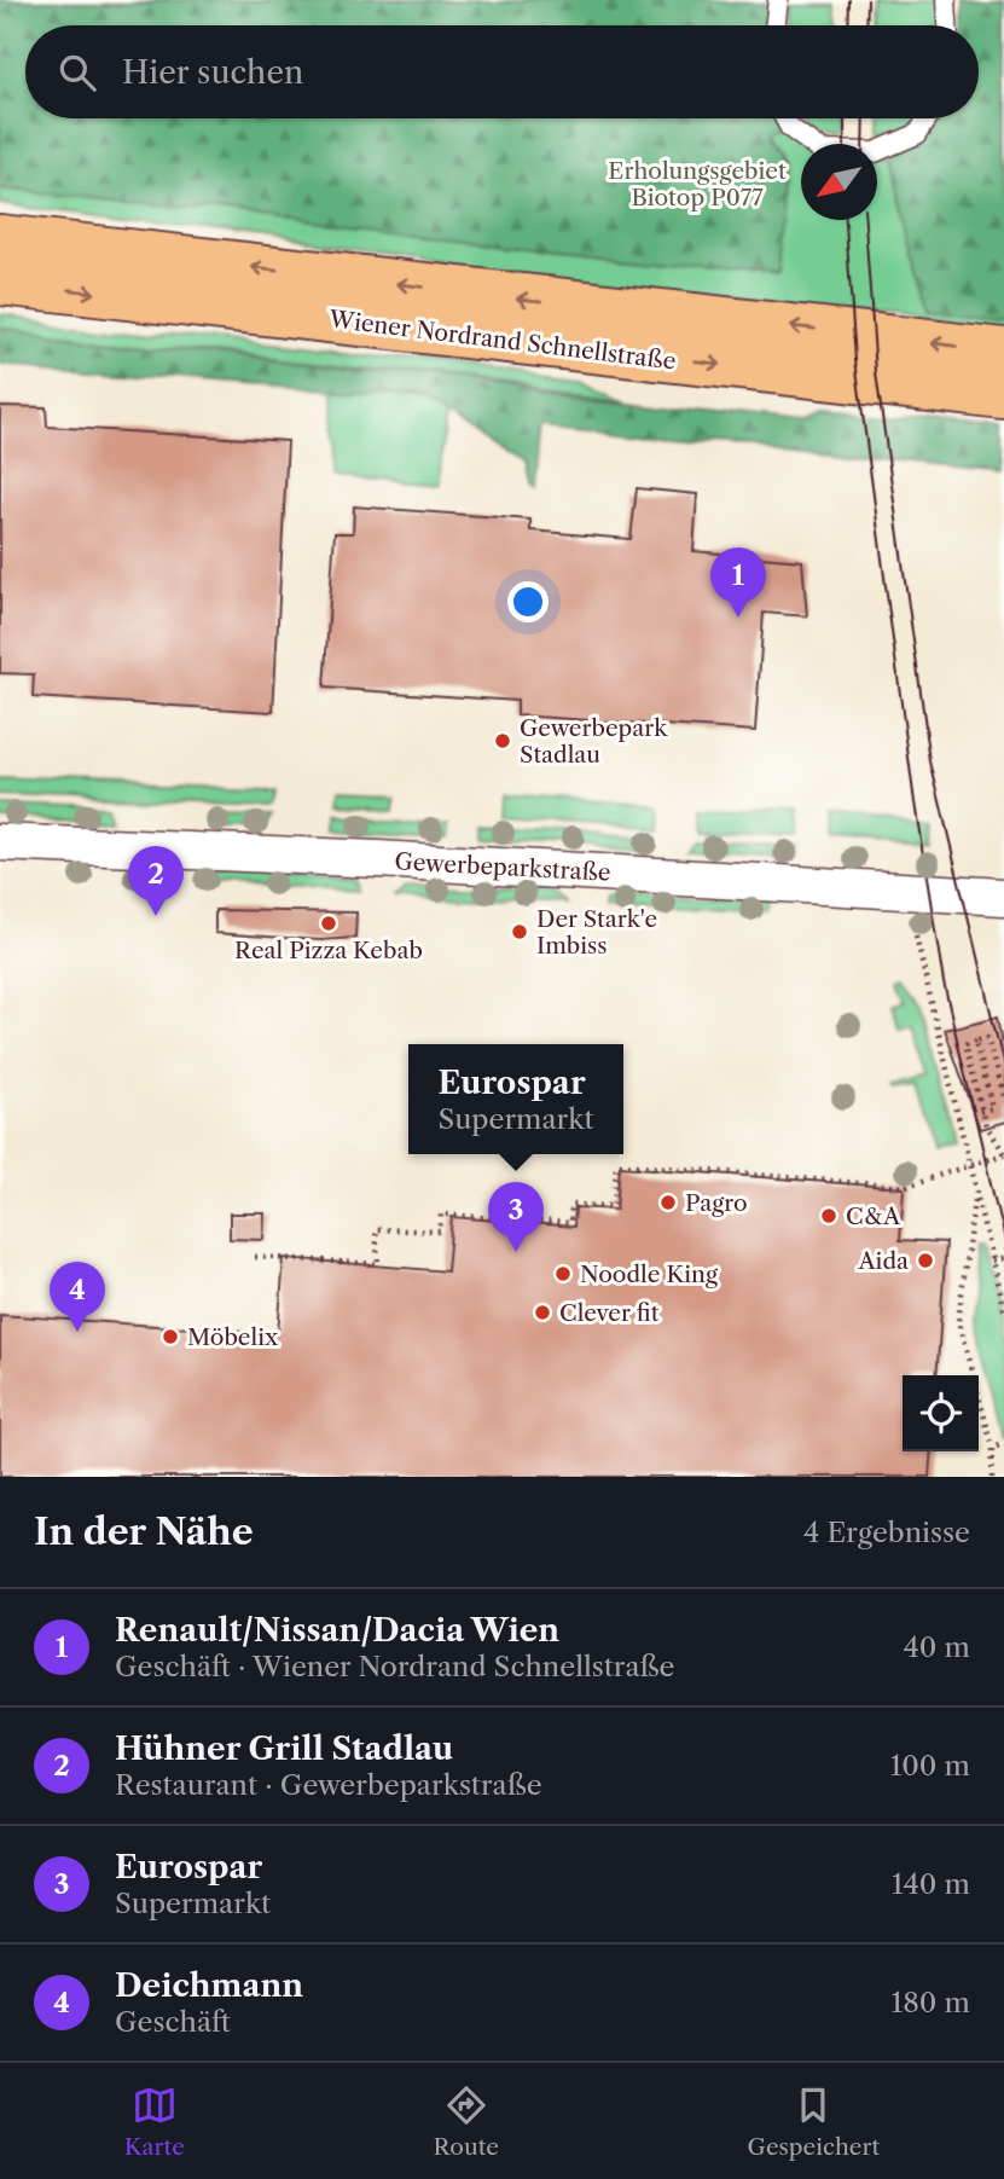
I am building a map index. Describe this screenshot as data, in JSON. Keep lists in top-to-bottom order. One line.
{"streets":{"highway":["Wiener Nordrand Schnellstraße"],"street":["Gewerbeparkstraße"]},"parks":["Erholungsgebiet Biotop P077"],"places":["Gewerbepark Stadlau","Real Pizza Kebab","Der Stark'e Imbiss","Pagro","C&A","Aida","Noodle King","Clever fit","Möbelix"],"north":"bottom left","page":{"search":"Hier suchen","pins":["1","2","3","4"],"popup":["Eurospar","Supermarkt"],"heading":["In der Nähe","4 Ergebnisse"],"list":[{"mark":"1","name":"Renault/Nissan/Dacia Wien","note":"Geschäft · Wiener Nordrand Schnellstraße","value":"40 m"},{"mark":"2","name":"Hühner Grill Stadlau","note":"Restaurant · Gewerbeparkstraße","value":"100 m"},{"mark":"3","name":"Eurospar","note":"Supermarkt","value":"140 m"},{"mark":"4","name":"Deichmann","note":"Geschäft","value":"180 m"}],"nav":["Karte","Route","Gespeichert"]}}
